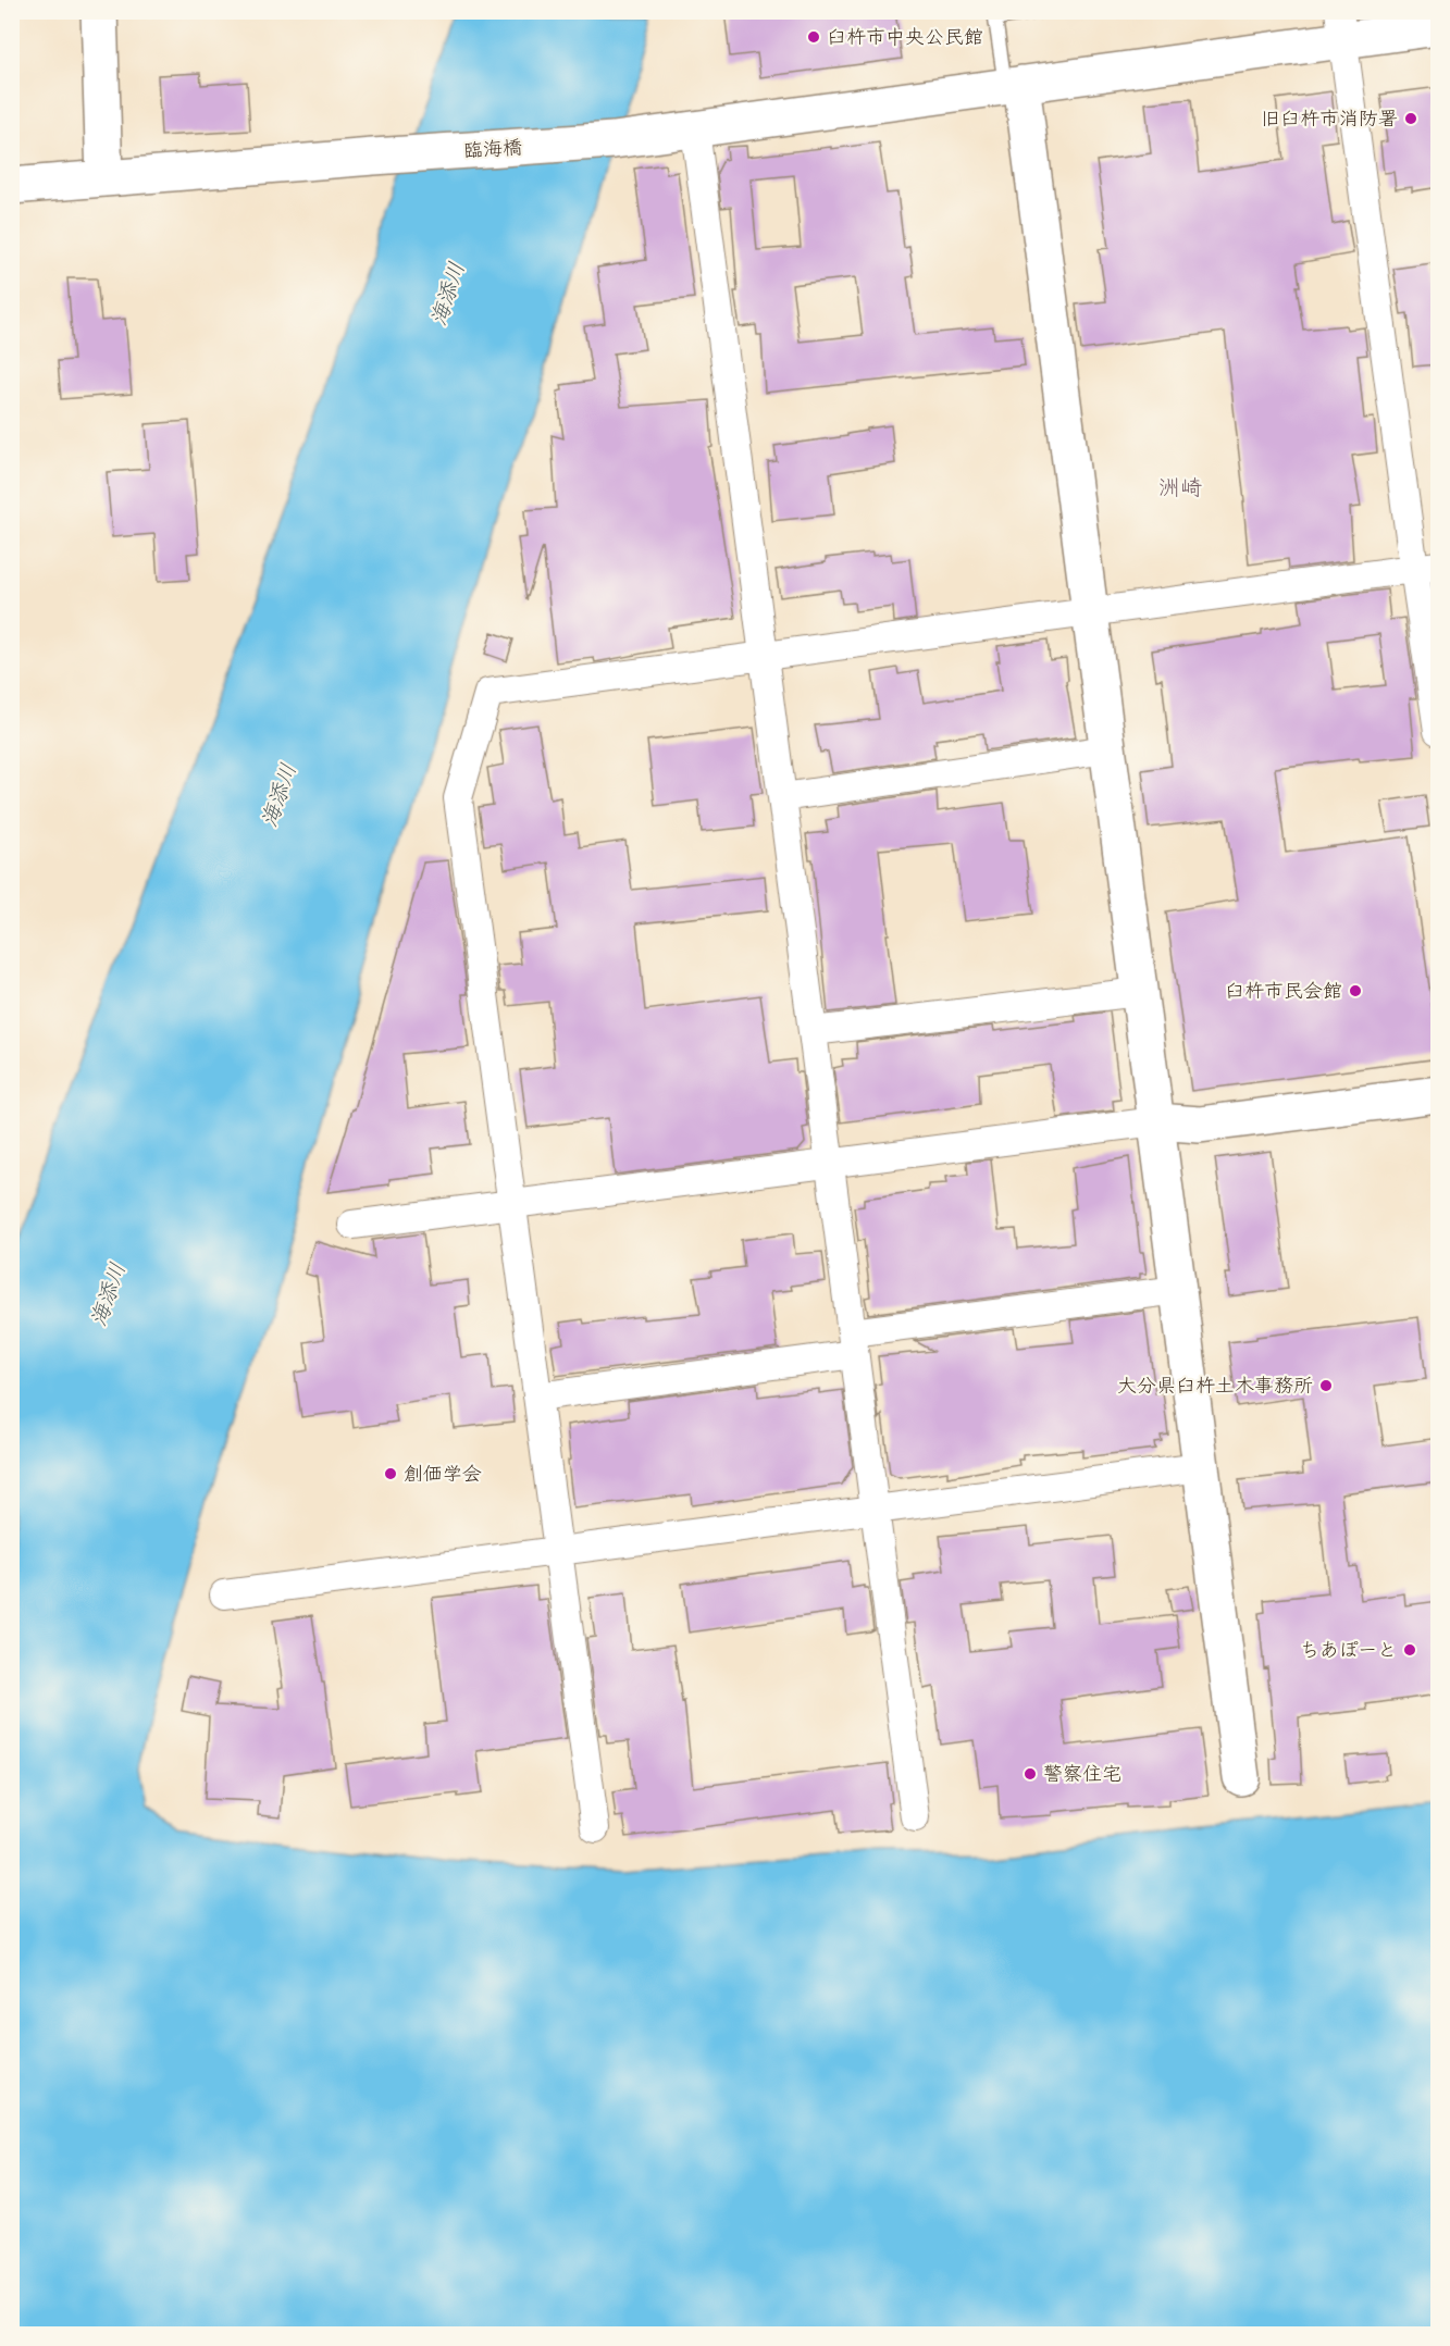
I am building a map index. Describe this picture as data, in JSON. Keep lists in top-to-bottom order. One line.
{"streets":{"street":["臨海橋"]},"districts":["洲崎"],"water":["海添川"],"places":["臼杵市中央公民館","旧臼杵市消防署","臼杵市民会館","大分県臼杵土木事務所","創価学会","ちあぽーと","警察住宅"]}
